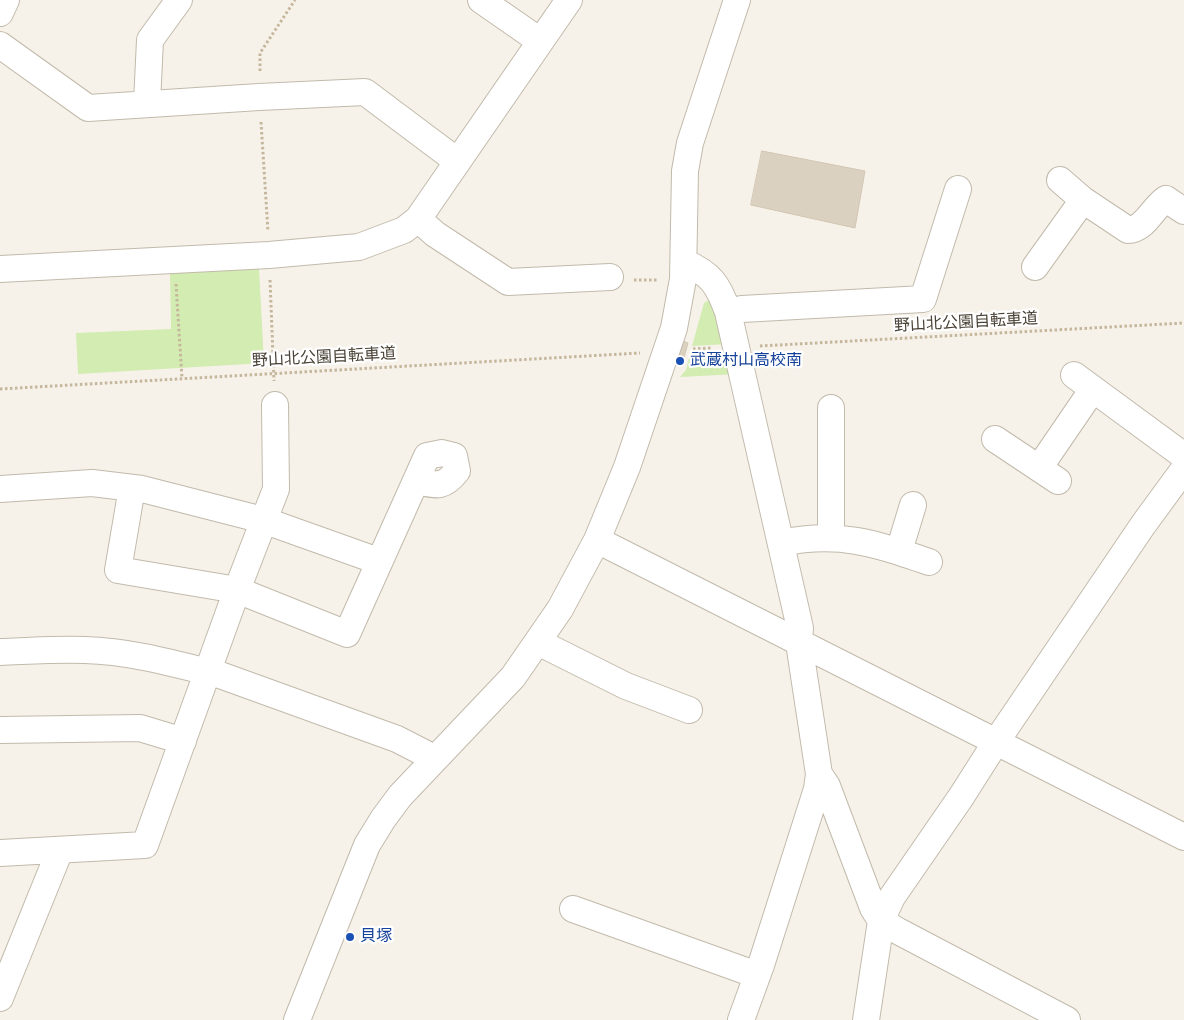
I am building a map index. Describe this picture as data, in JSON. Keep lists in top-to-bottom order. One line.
{"streets":{"path":["野山北公園自転車道"]},"places":["武蔵村山高校南","貝塚"]}
